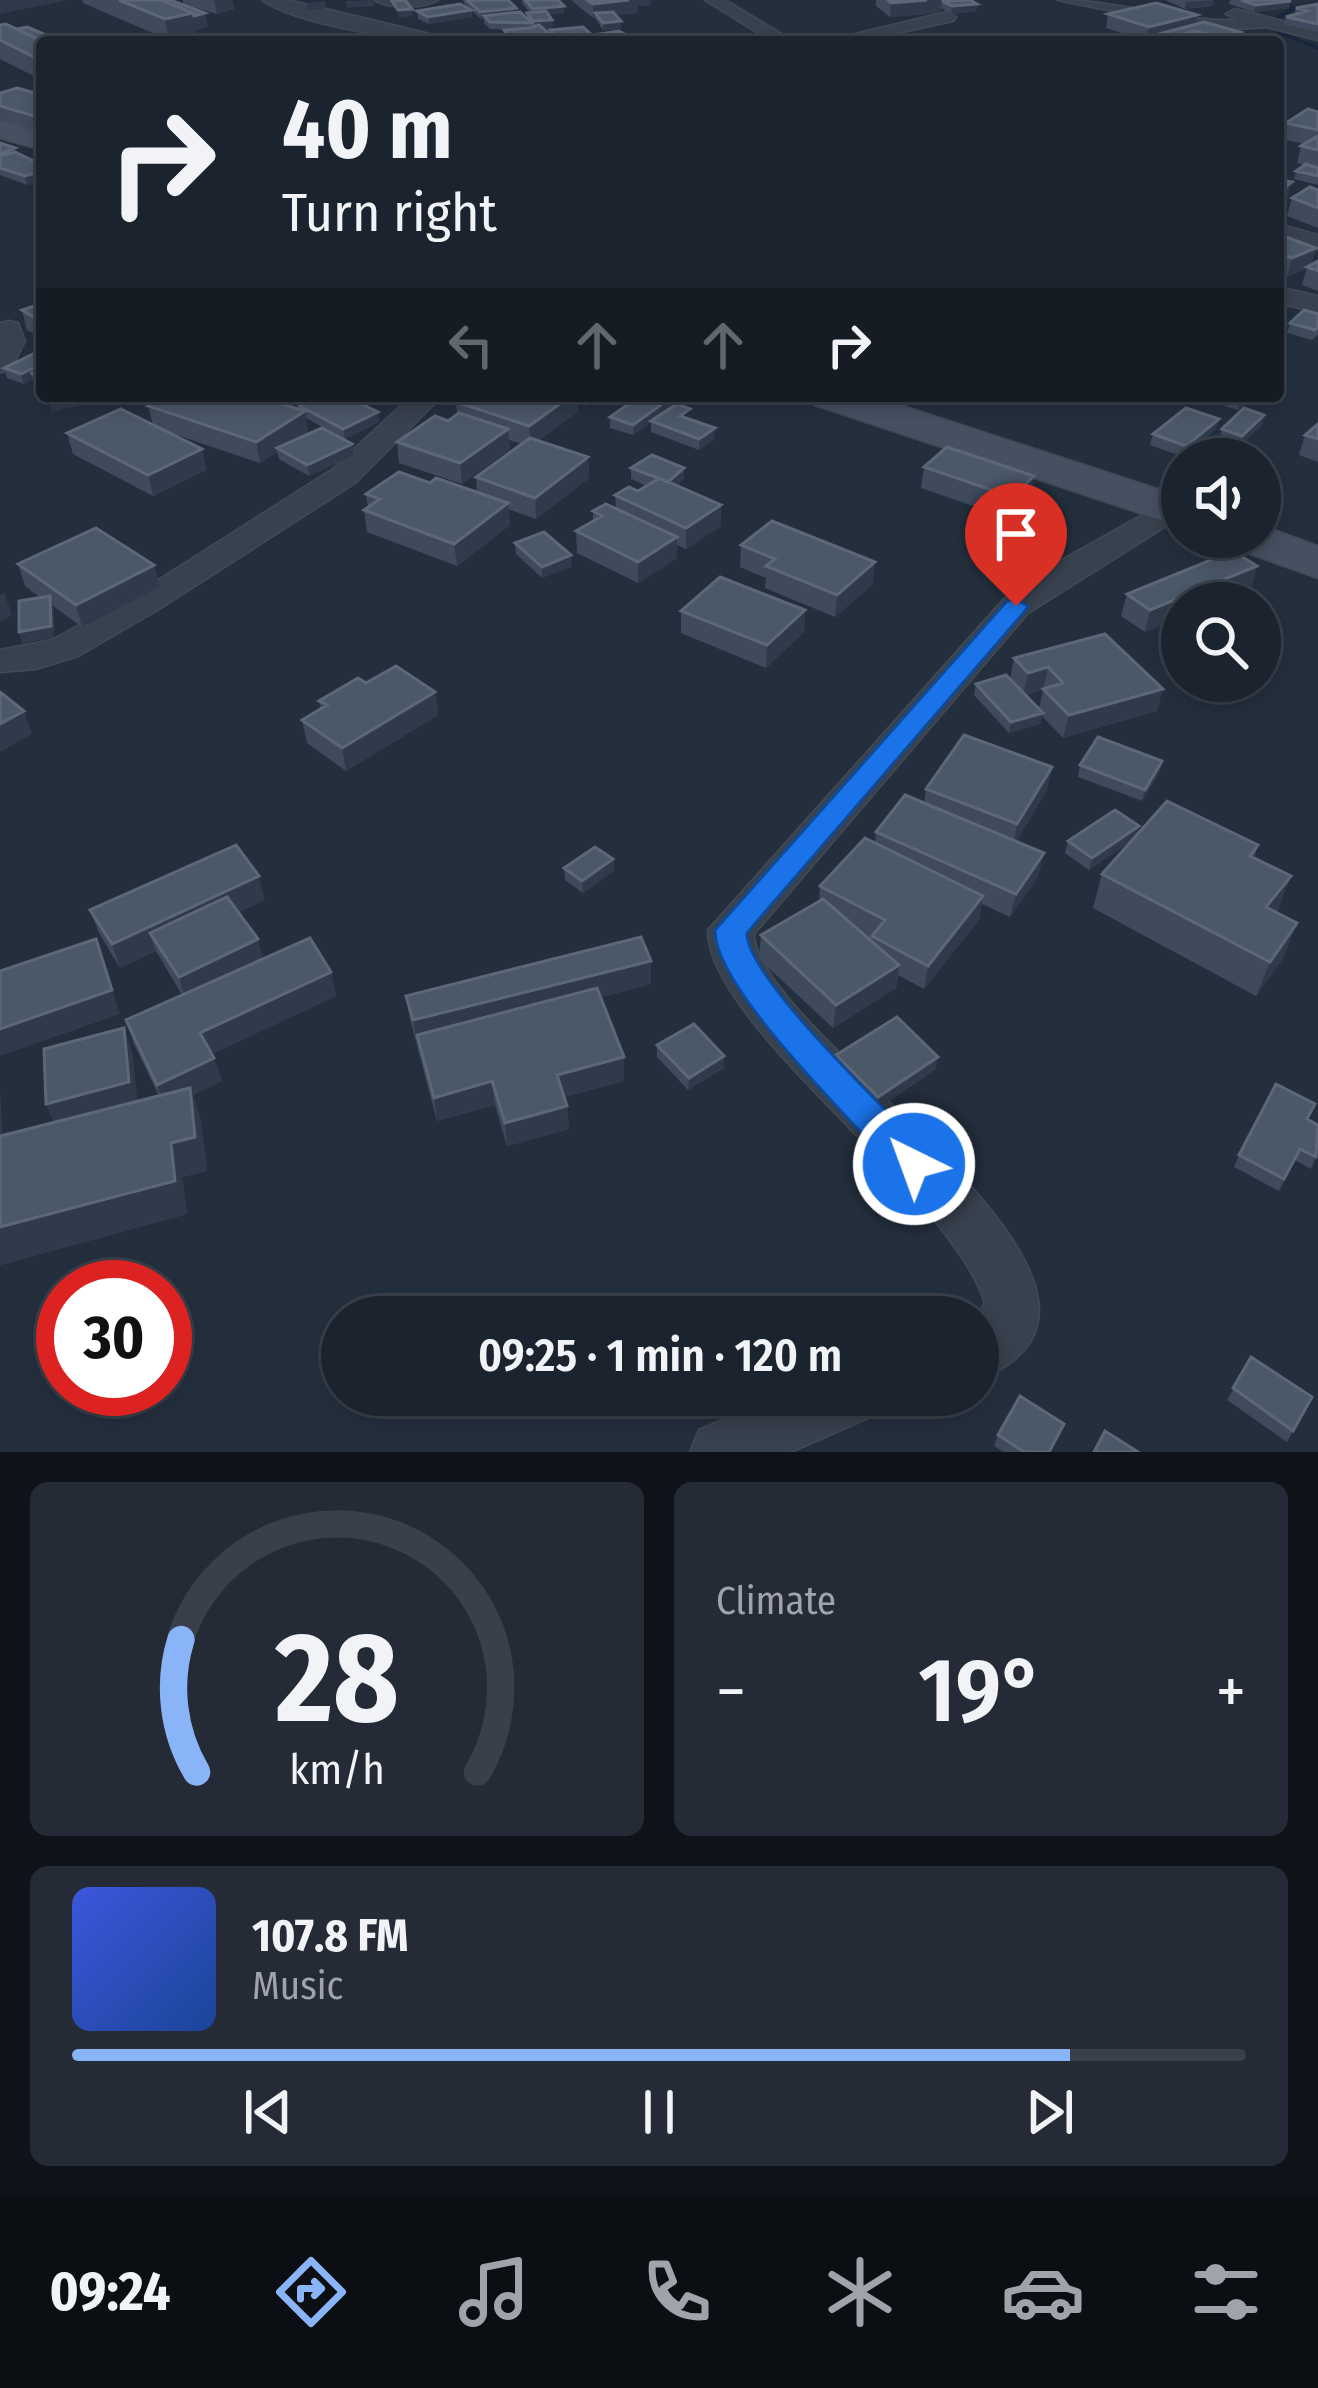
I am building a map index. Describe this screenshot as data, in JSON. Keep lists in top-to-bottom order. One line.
{"page":{"turn":["40 m","Turn right"],"limit":"30","trip":"09:25 · 1 min · 120 m","tile":"Climate","heat":["−","19°","+"],"song":["107.8 FM","Music"],"tabs":"09:24","gauge":["28","km/h"]}}
